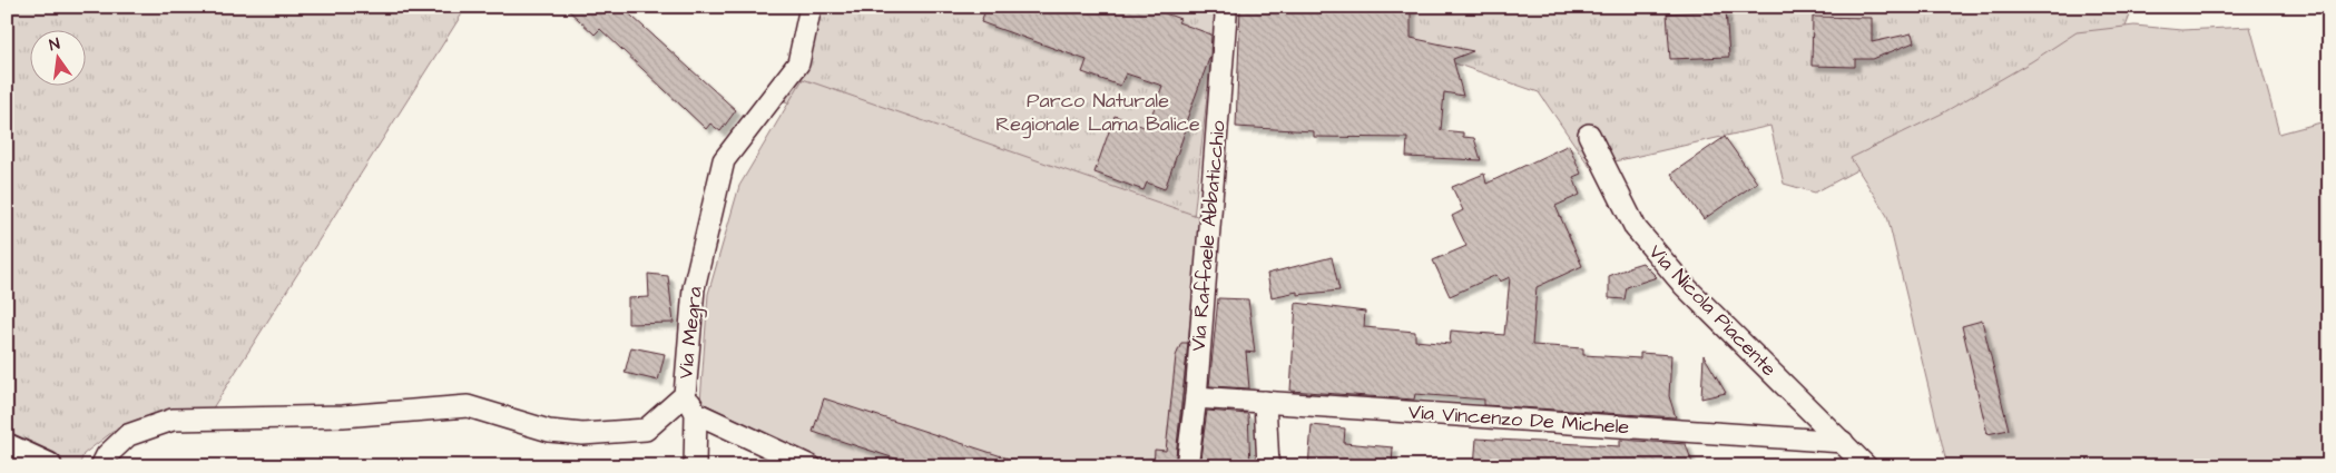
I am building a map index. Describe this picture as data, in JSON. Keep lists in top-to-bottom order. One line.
{"streets":{"street":["Via Raffaele Abbaticchio","Via Nicola Piacente","Via Megra","Via Vincenzo De Michele"]},"crossings":[["Via Raffaele Abbaticchio","Via Vincenzo De Michele"],["Via Nicola Piacente","Via Vincenzo De Michele"]],"parks":["Parco Naturale Regionale Lama Balice"],"north":"top"}
